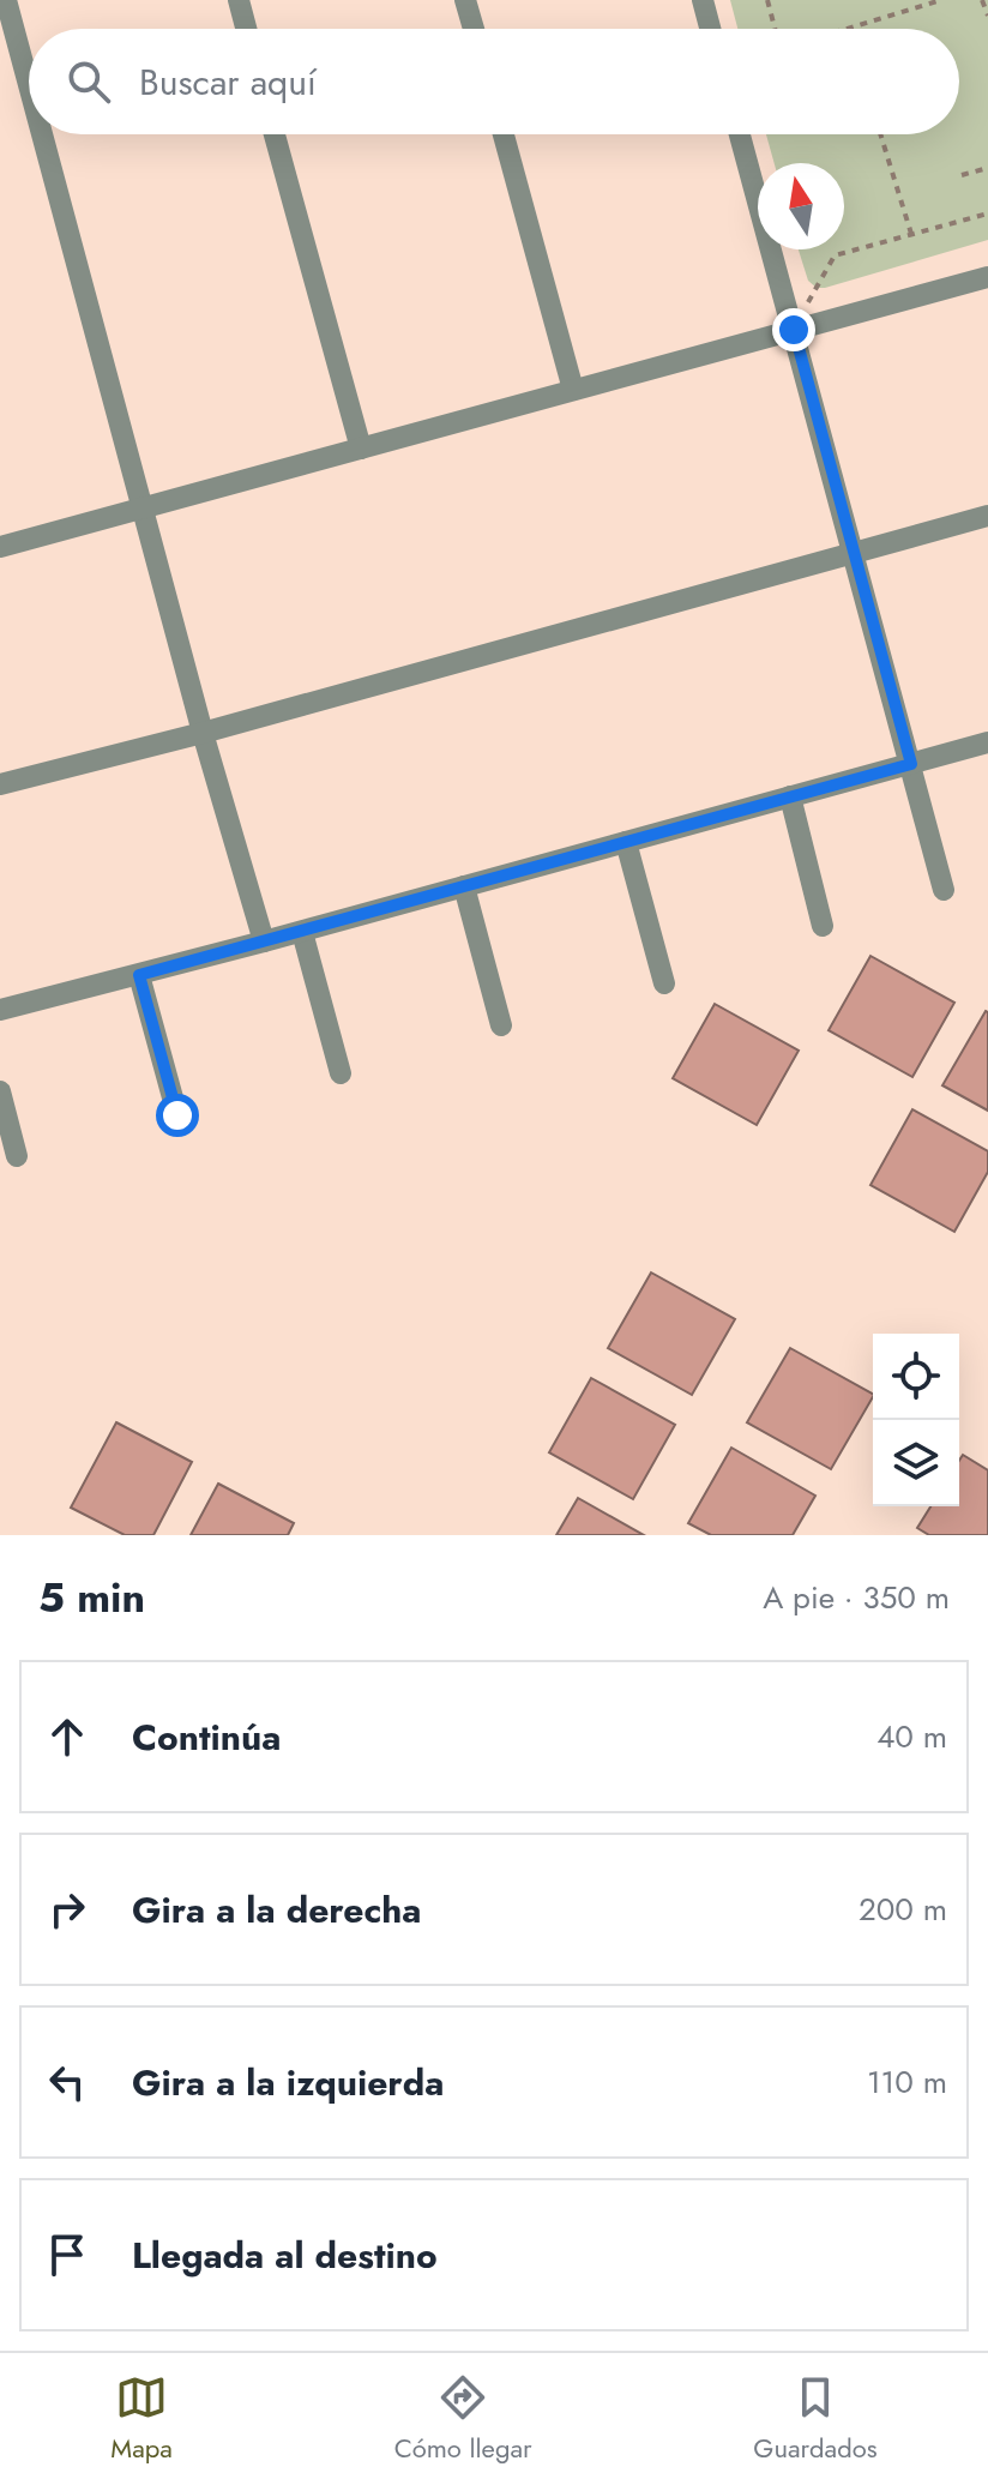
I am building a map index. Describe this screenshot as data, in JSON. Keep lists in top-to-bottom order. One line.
{"north":"top","page":{"search":"Buscar aquí","heading":["5 min","A pie · 350 m"],"list":[["Continúa","40 m"],["Gira a la derecha","200 m"],["Gira a la izquierda","110 m"],"Llegada al destino"],"nav":["Mapa","Cómo llegar","Guardados"]}}
